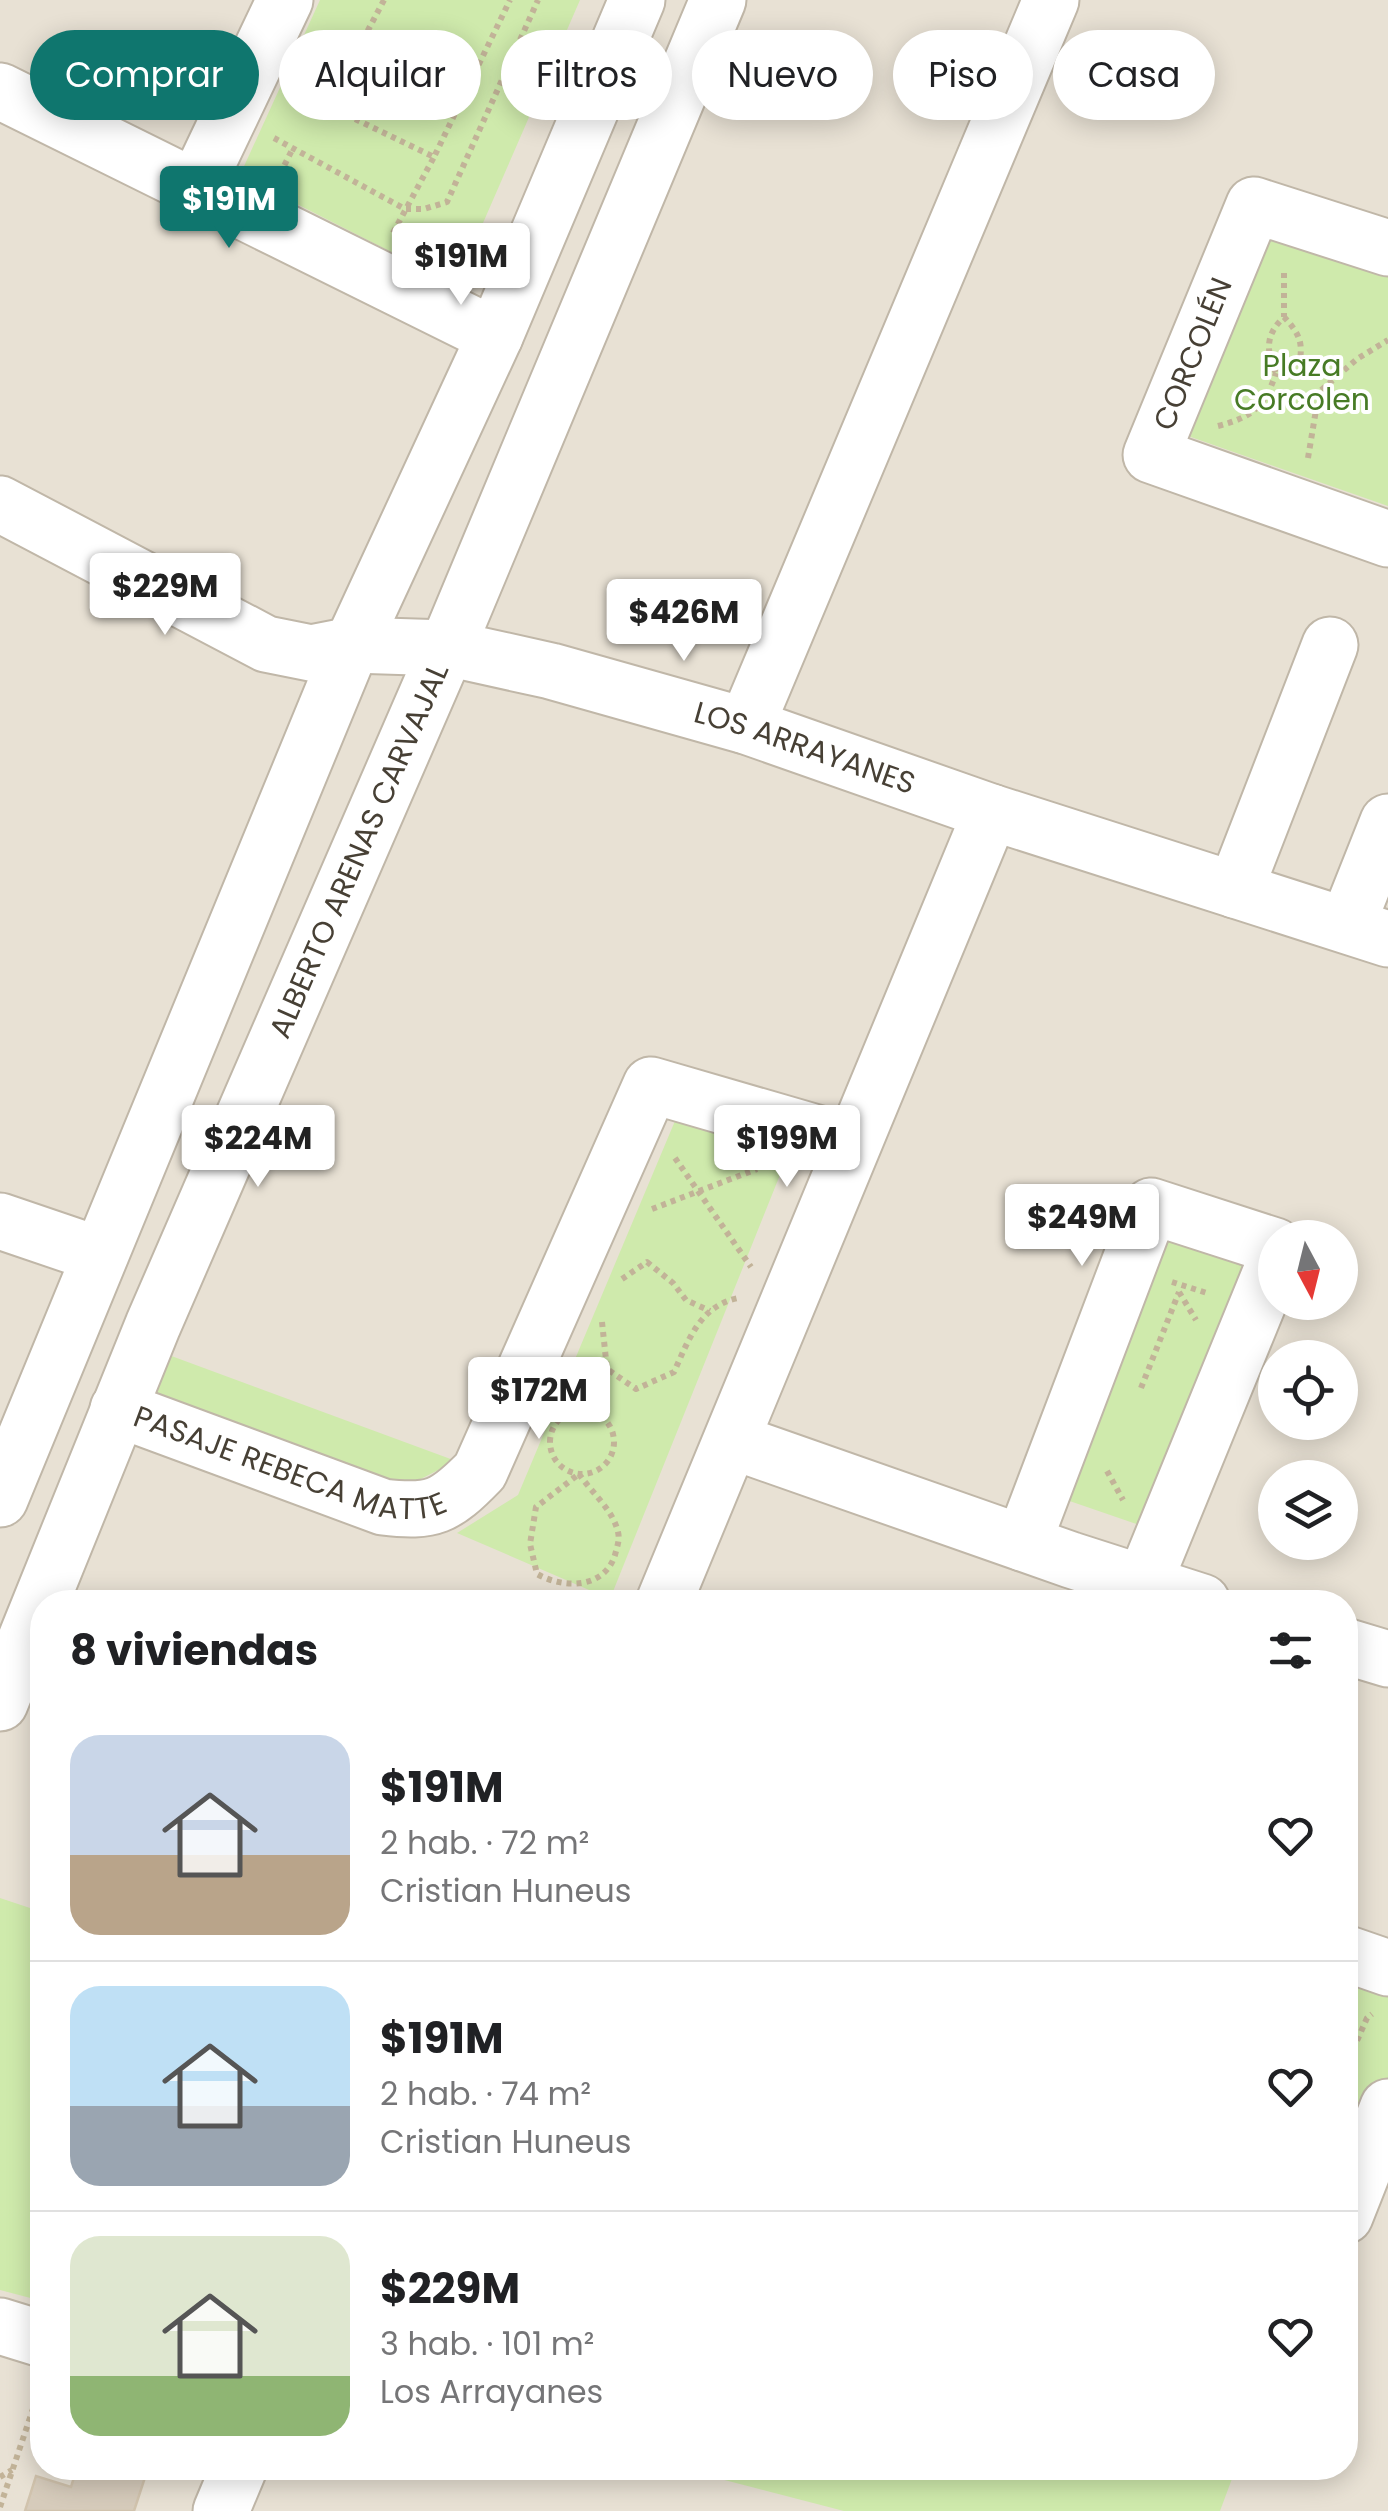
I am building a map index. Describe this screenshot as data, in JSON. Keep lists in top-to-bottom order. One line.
{"streets":{"street":["CORCOLÉN","LOS ARRAYANES","ALBERTO ARENAS CARVAJAL","PASAJE REBECA MATTE"]},"crossings":[["LOS ARRAYANES","ALBERTO ARENAS CARVAJAL"],["ALBERTO ARENAS CARVAJAL","PASAJE REBECA MATTE"]],"parks":["Plaza Corcolen"],"north":"bottom","page":{"chip":["Comprar","Alquilar","Filtros","Nuevo","Piso","Casa"],"price":["$191M","$191M","$229M","$426M","$224M","$199M","$249M","$172M"],"heading":"8 viviendas","list":[{"name":"$191M","note":"2 hab. · 72 m² · Cristian Huneus"},{"name":"$191M","note":"2 hab. · 74 m² · Cristian Huneus"},{"name":"$229M","note":"3 hab. · 101 m² · Los Arrayanes"}]}}
